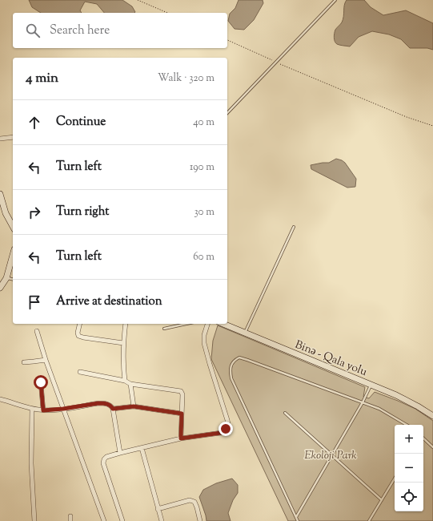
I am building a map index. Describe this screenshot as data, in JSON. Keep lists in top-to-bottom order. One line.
{"streets":{"main road":["Binə - Qala yolu"]},"parks":["Ekoloji Park"],"page":{"search":"Search here","heading":["4 min","Walk · 320 m"],"list":[["Continue","40 m"],["Turn left","190 m"],["Turn right","30 m"],["Turn left","60 m"],"Arrive at destination"],"map_buttons":["+","−"]}}
